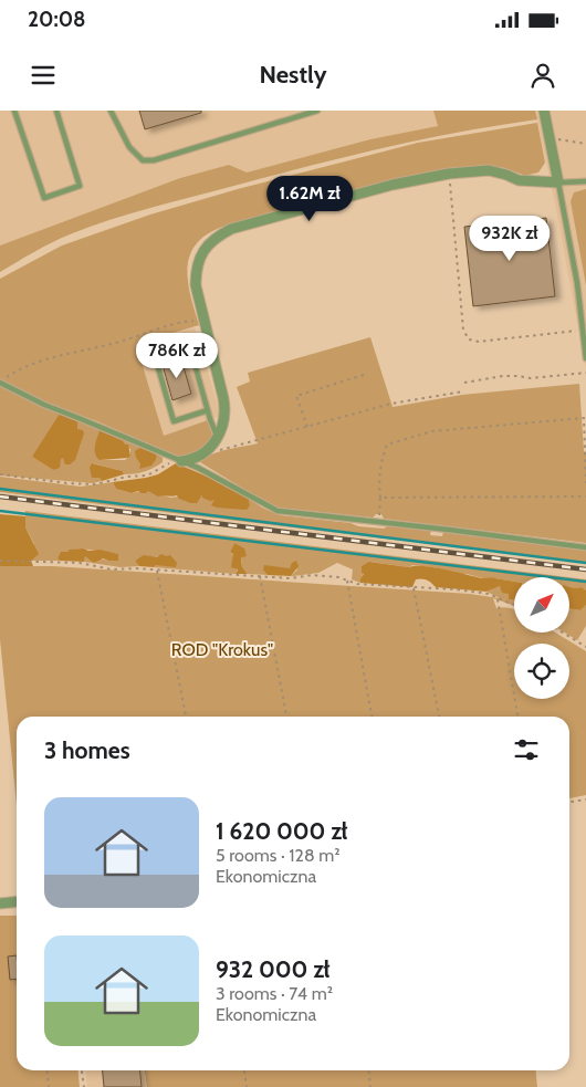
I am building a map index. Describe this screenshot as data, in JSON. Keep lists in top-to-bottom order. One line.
{"parks":["ROD \"Krokus\""],"north":"top right","page":{"status":"20:08","header":"Nestly","price":["1.62M zł","932K zł","786K zł"],"heading":"3 homes","list":[{"name":"1 620 000 zł","note":"5 rooms · 128 m² · Ekonomiczna"},{"name":"932 000 zł","note":"3 rooms · 74 m² · Ekonomiczna"}]}}
